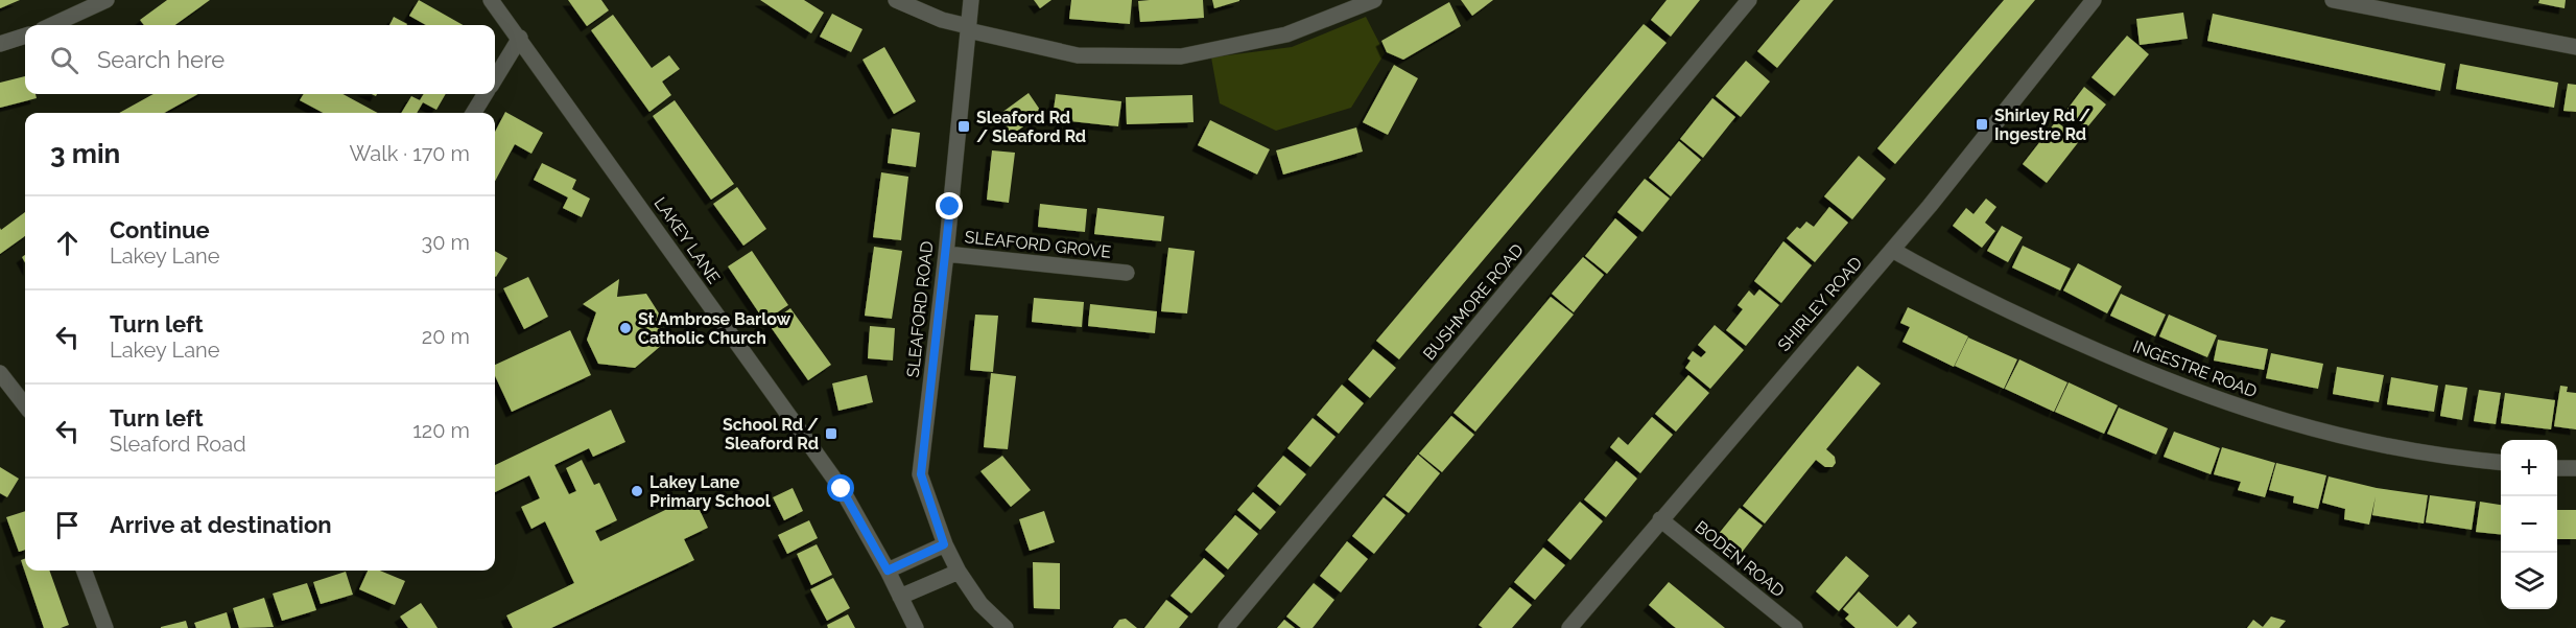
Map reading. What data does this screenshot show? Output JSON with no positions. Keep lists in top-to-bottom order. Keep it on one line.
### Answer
{"streets":{"street":["LAKEY LANE","SLEAFORD GROVE","BUSHMORE ROAD","SHIRLEY ROAD","SLEAFORD ROAD","INGESTRE ROAD","BODEN ROAD"]},"crossings":[["SLEAFORD GROVE","SLEAFORD ROAD"],["SHIRLEY ROAD","INGESTRE ROAD"],["SHIRLEY ROAD","BODEN ROAD"]],"places":{"transit":["Shirley Rd / Ingestre Rd","Sleaford Rd / Sleaford Rd","School Rd / Sleaford Rd"],"other":["St Ambrose Barlow Catholic Church","Lakey Lane Primary School"]},"page":{"search":"Search here","heading":["3 min","Walk · 170 m"],"list":[["Continue","Lakey Lane","30 m"],["Turn left","Lakey Lane","20 m"],["Turn left","Sleaford Road","120 m"],"Arrive at destination"],"map_buttons":["+","−"]}}
